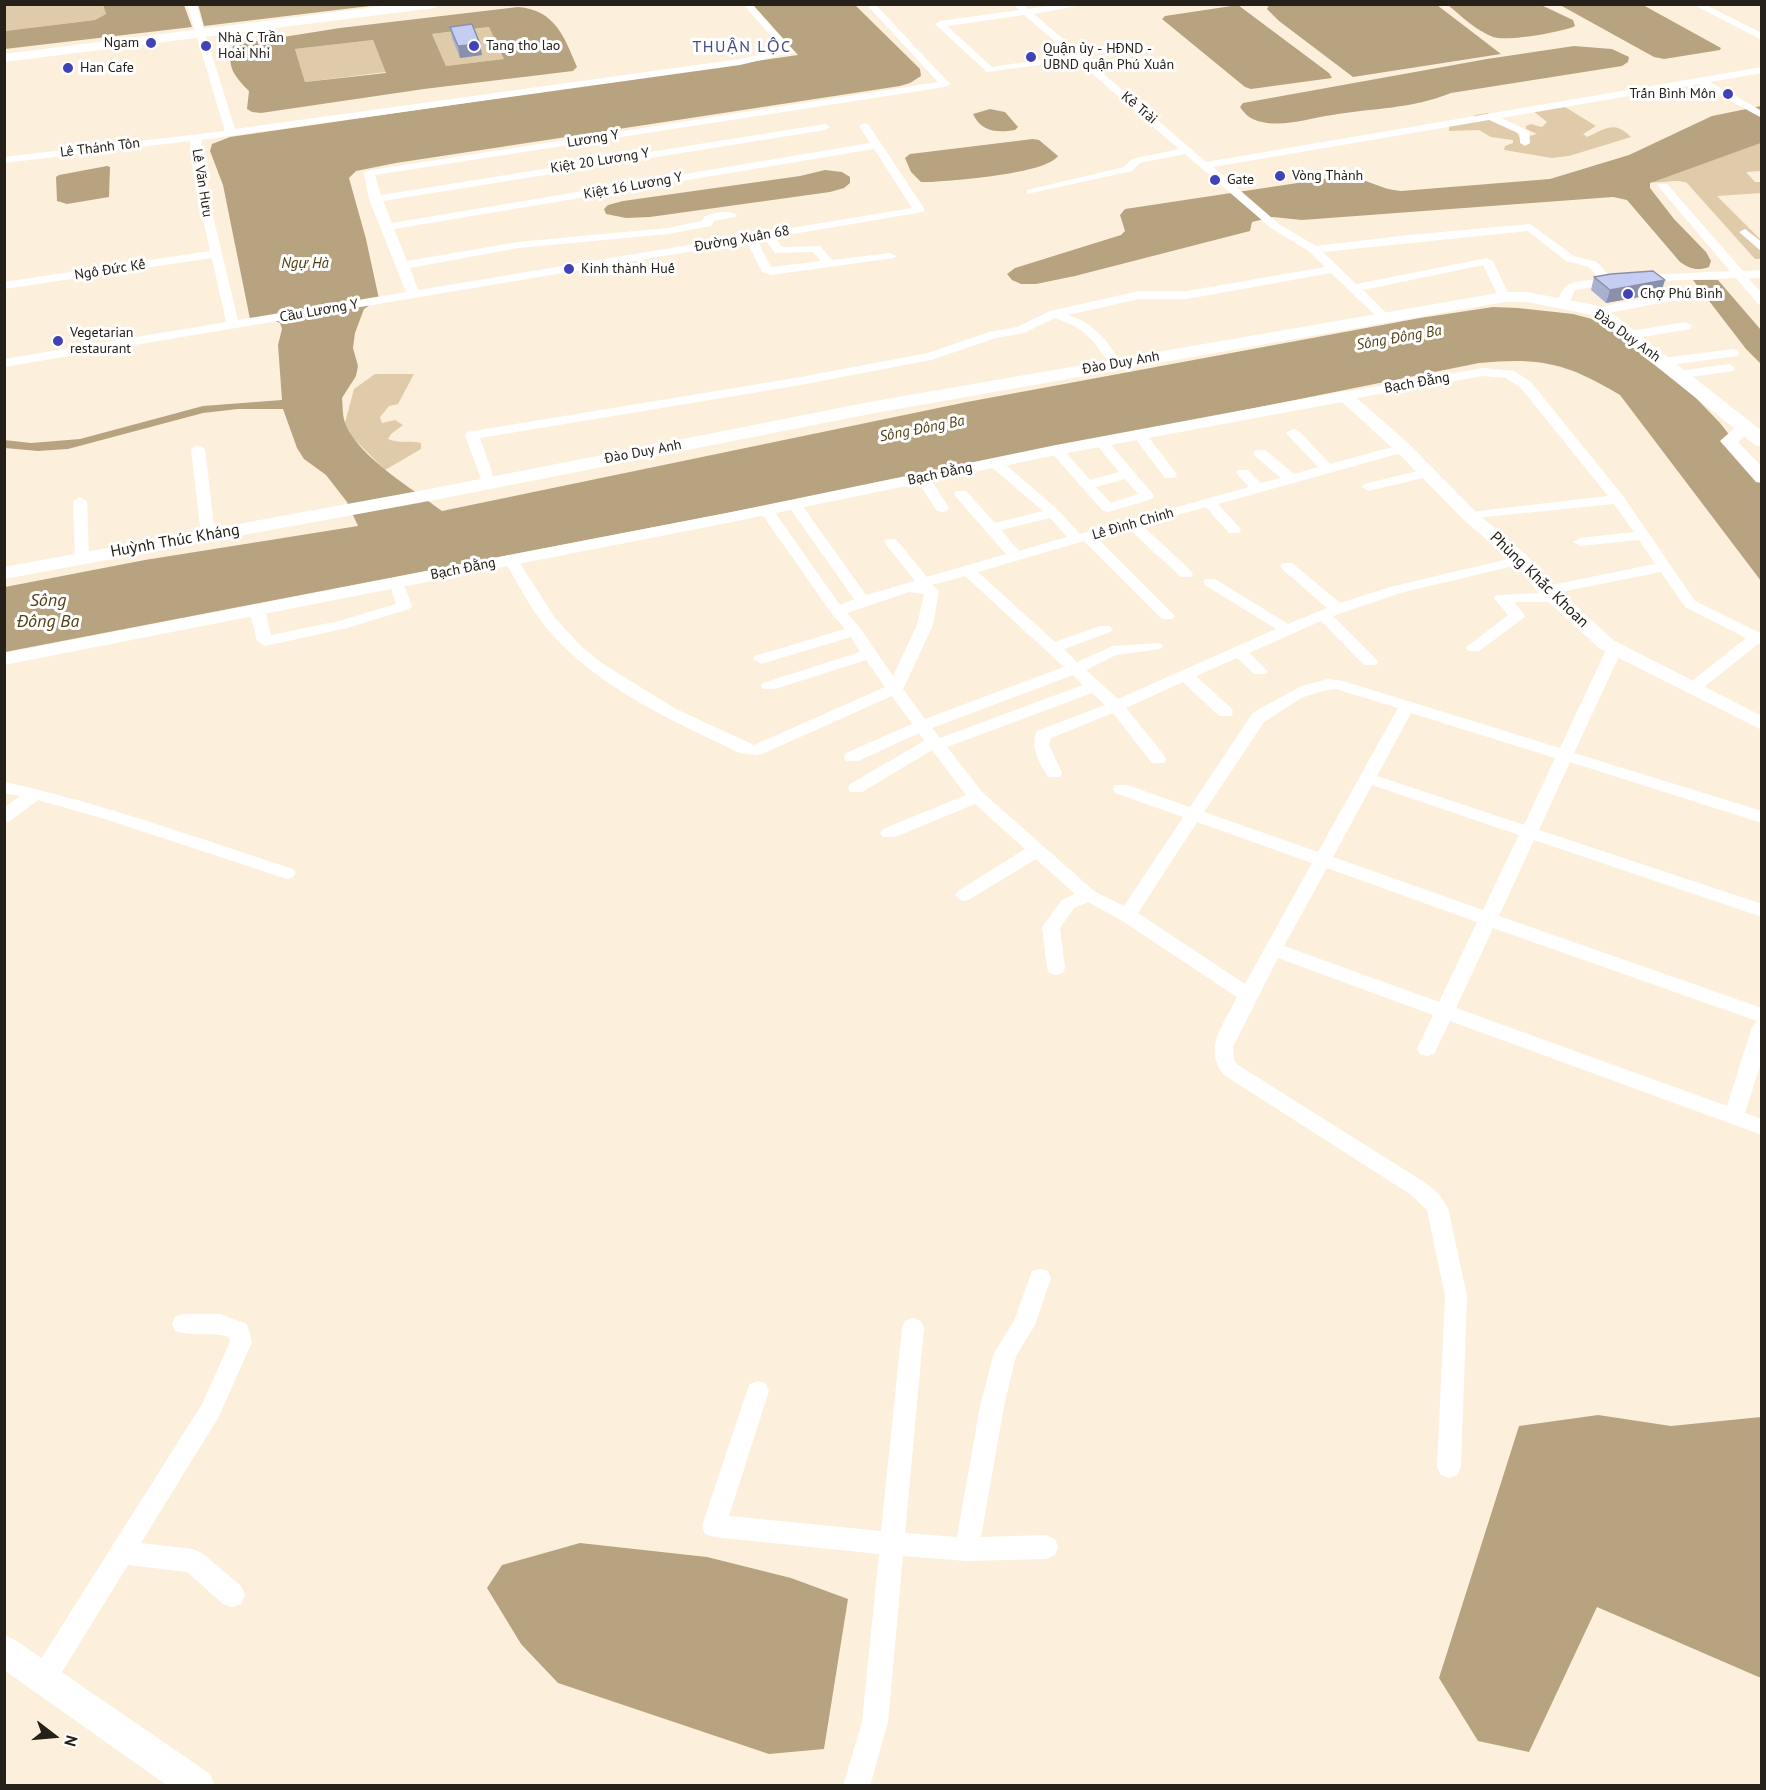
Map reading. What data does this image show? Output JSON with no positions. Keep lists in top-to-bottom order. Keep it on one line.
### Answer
{"streets":{"main road":["Đào Duy Anh","Huỳnh Thúc Kháng"],"street":["Kẻ Trài","Lương Y","Lê Thánh Tôn","Kiệt 20 Lương Y","Lê Văn Hưu","Kiệt 16 Lương Y","Đường Xuân 68","Ngô Đức Kế","Cầu Lương Y","Bạch Đằng","Lê Đình Chinh","Phùng Khắc Khoan"]},"crossings":[["Lương Y","Kiệt 20 Lương Y"],["Lương Y","Kiệt 16 Lương Y"],["Lương Y","Đường Xuân 68"],["Lê Thánh Tôn","Lê Văn Hưu"],["Kiệt 20 Lương Y","Kiệt 16 Lương Y"],["Lê Văn Hưu","Ngô Đức Kế"],["Lê Văn Hưu","Cầu Lương Y"],["Kiệt 16 Lương Y","Đường Xuân 68"],["Đường Xuân 68","Cầu Lương Y"],["Đào Duy Anh","Huỳnh Thúc Kháng"],["Bạch Đằng","Phùng Khắc Khoan"],["Lê Đình Chinh","Phùng Khắc Khoan"]],"districts":["THUẬN LỘC"],"water":["Ngự Hà","Sông Đông Ba"],"places":["Ngam","Nhà C Trần Hoài Nhi","Tang tho lao","Quận ủy - HĐND - UBND quận Phú Xuân","Han Cafe","Trấn Bình Môn","Vòng Thành","Gate","Kinh thành Huế","Chợ Phú Bình","Vegetarian restaurant"],"north":"right"}
